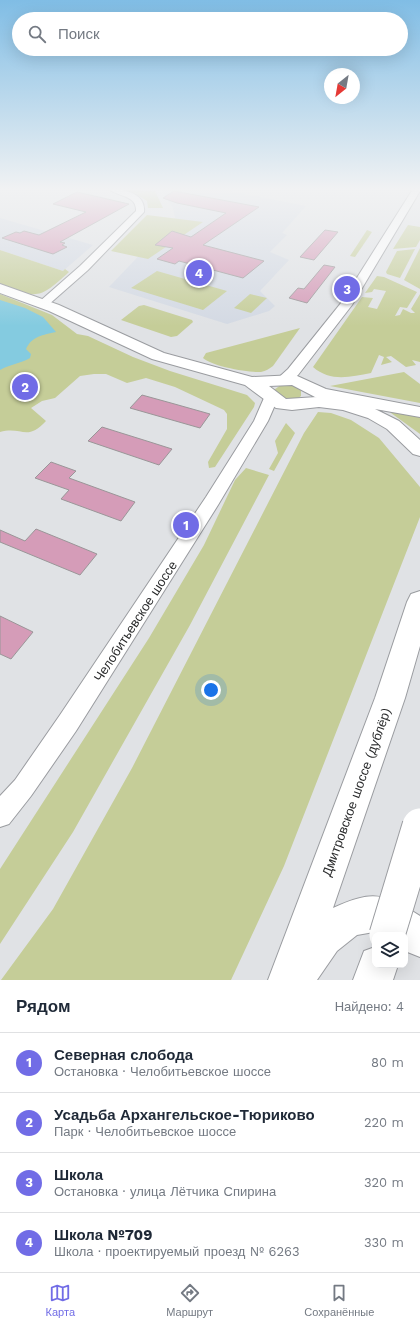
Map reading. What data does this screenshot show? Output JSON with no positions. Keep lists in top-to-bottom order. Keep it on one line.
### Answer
{"streets":{"main road":["Дмитровское шоссе (дублёр)"],"street":["Челобитьевское шоссе"]},"north":"bottom left","page":{"search":"Поиск","pins":["4","3","2","1"],"heading":["Рядом","Найдено: 4"],"list":[{"mark":"1","name":"Северная слобода","note":"Остановка · Челобитьевское шоссе","value":"80 m"},{"mark":"2","name":"Усадьба Архангельское-Тюриково","note":"Парк · Челобитьевское шоссе","value":"220 m"},{"mark":"3","name":"Школа","note":"Остановка · улица Лётчика Спирина","value":"320 m"},{"mark":"4","name":"Школа №709","note":"Школа · проектируемый проезд № 6263","value":"330 m"}],"nav":["Карта","Маршрут","Сохранённые"]}}
